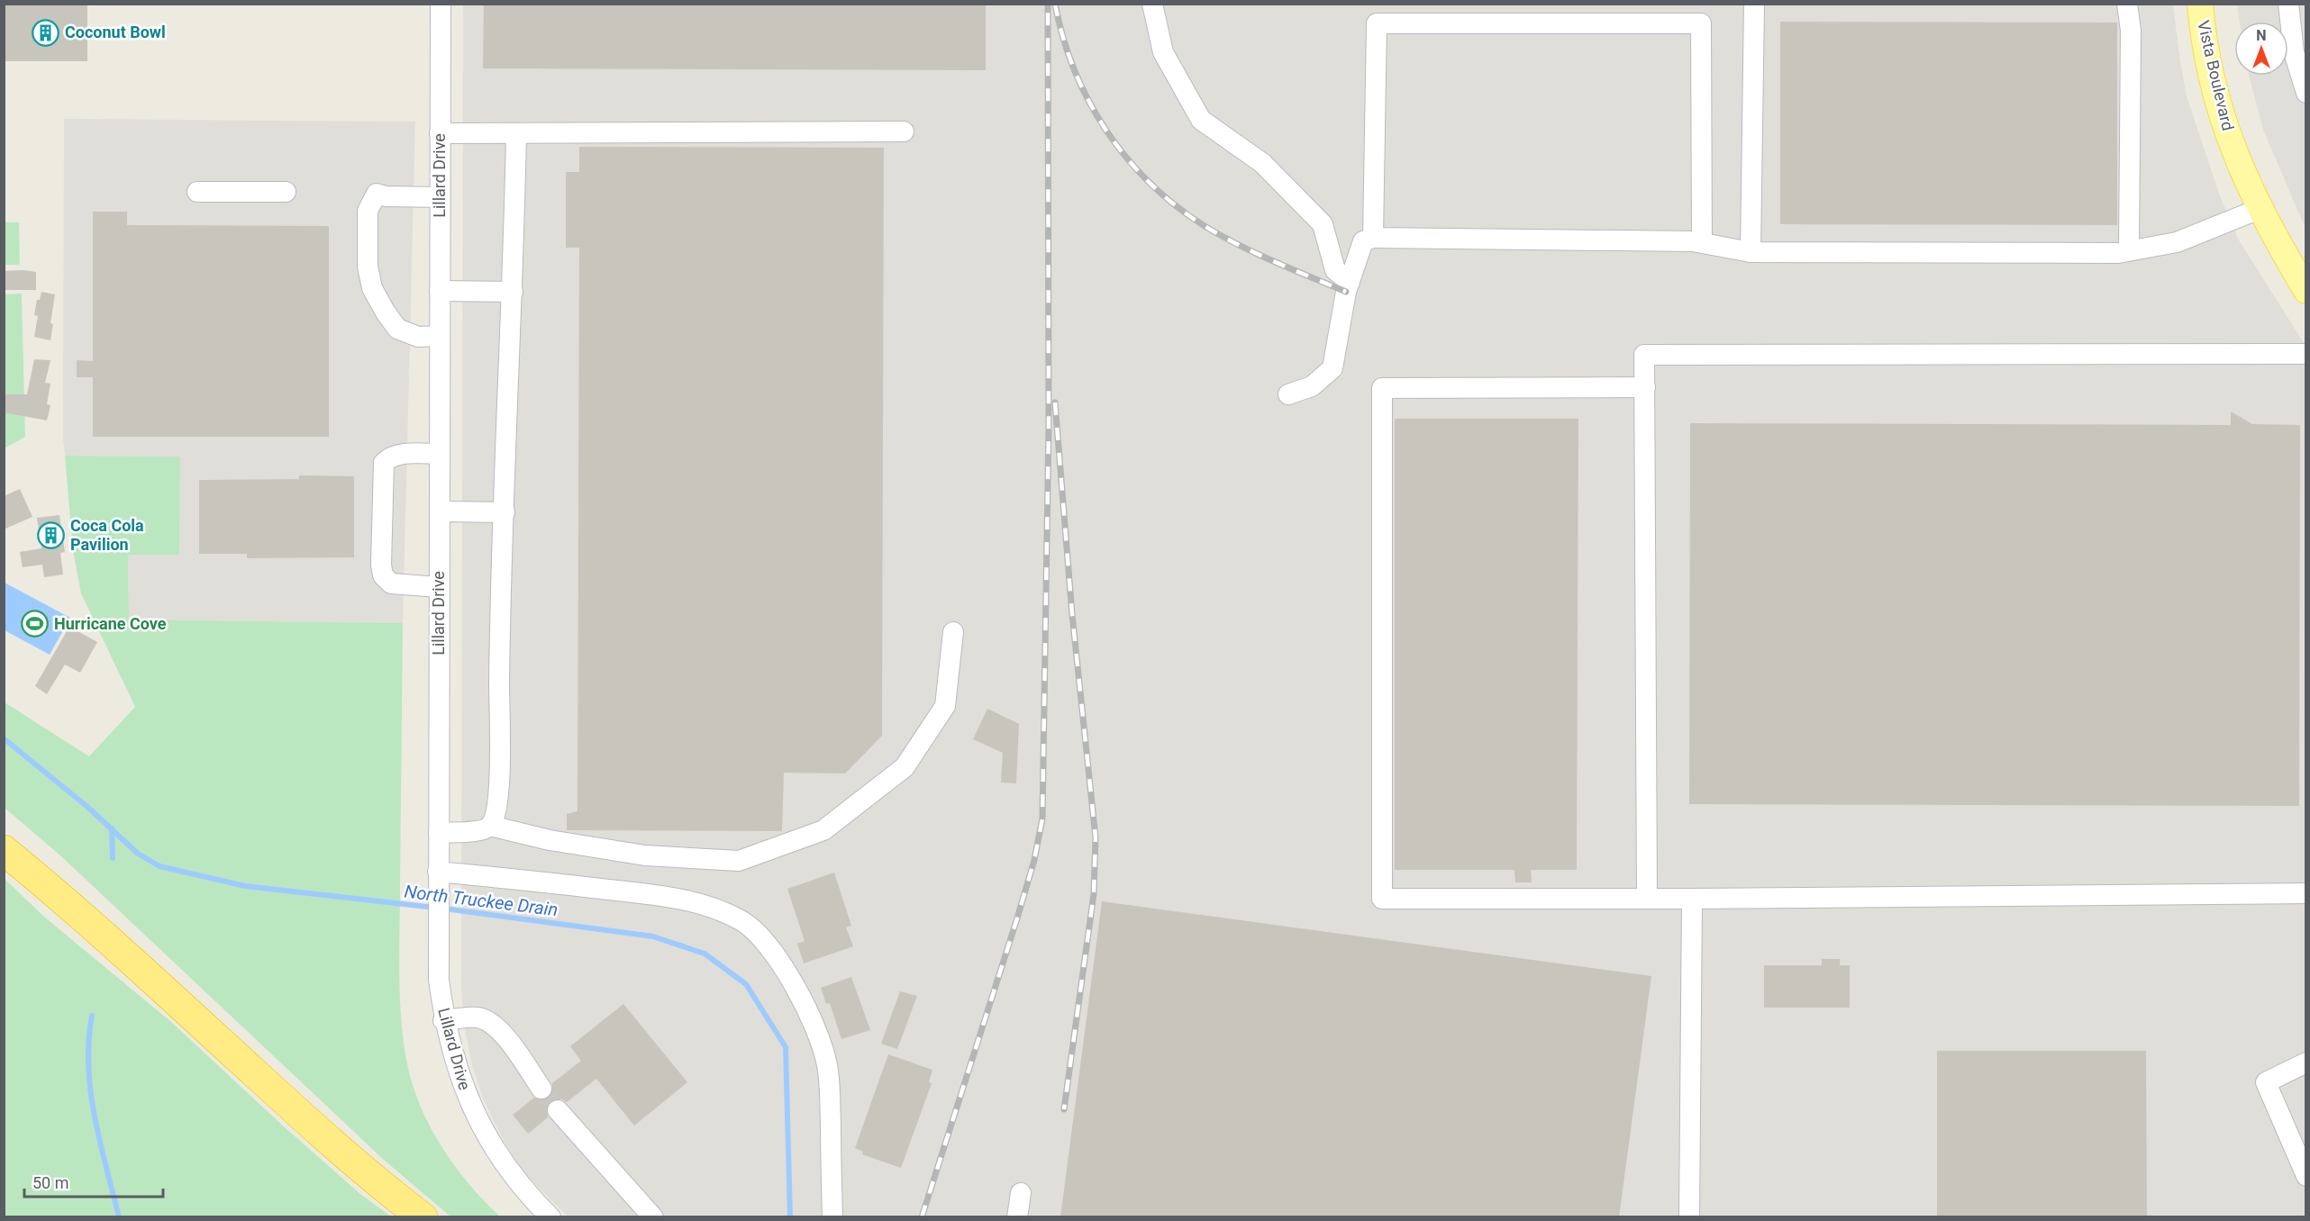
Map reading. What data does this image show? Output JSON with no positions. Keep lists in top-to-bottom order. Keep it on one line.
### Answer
{"streets":{"main road":["Vista Boulevard"],"street":["Lillard Drive"]},"water":["North Truckee Drain"],"places":{"building":["Coconut Bowl","Coca Cola Pavilion"],"sports":["Hurricane Cove"]},"scale_bar":"50 m","north":"top"}
